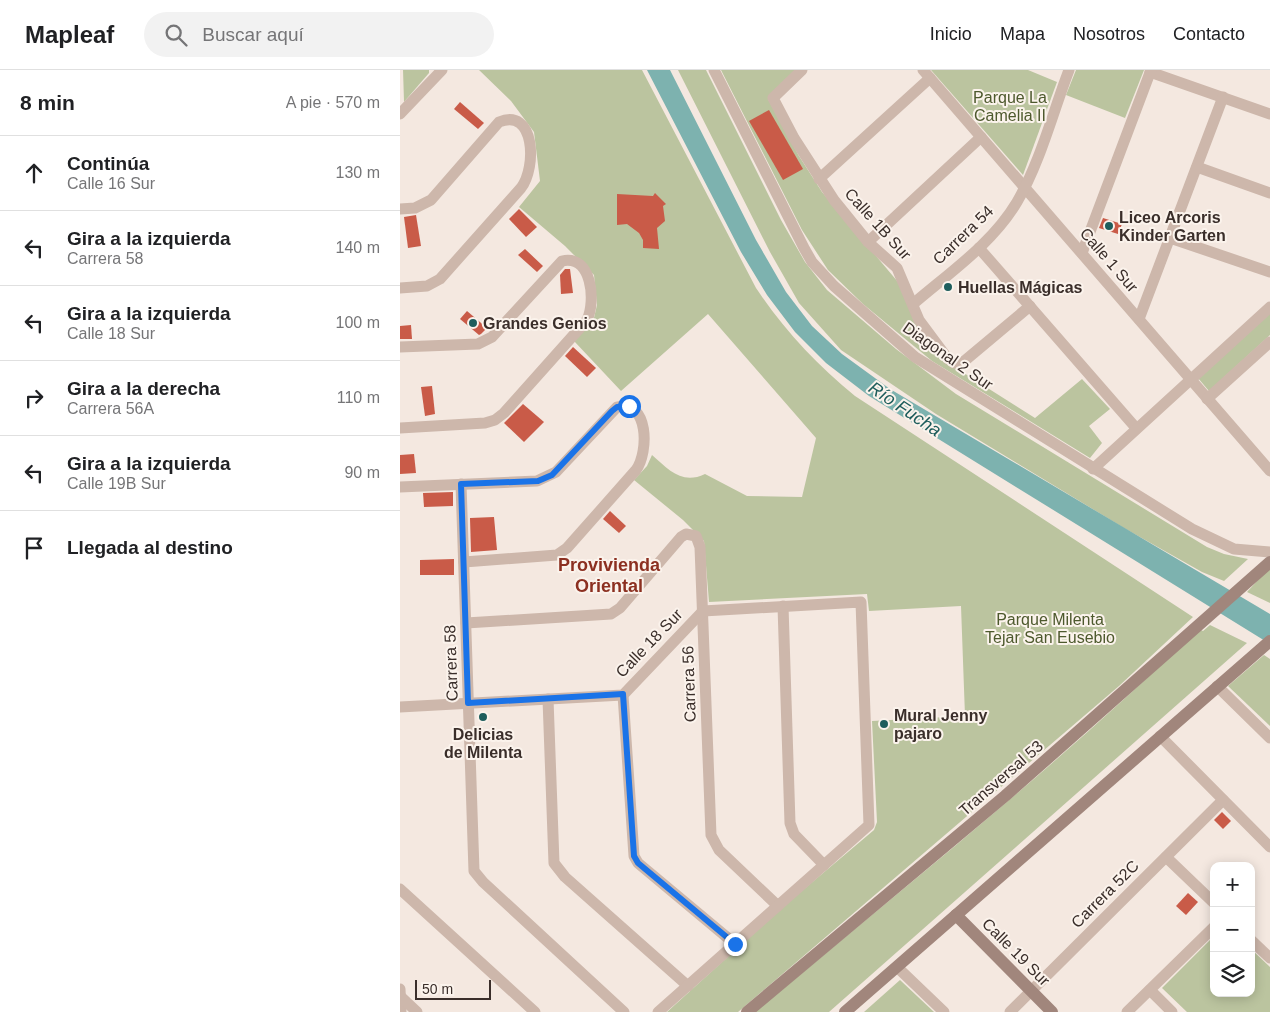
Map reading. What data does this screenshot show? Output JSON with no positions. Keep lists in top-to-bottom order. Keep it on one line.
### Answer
{"streets":{"street":["Calle 1B Sur","Carrera 54","Calle 1 Sur","Diagonal 2 Sur","Calle 18 Sur","Carrera 58","Carrera 56","Transversal 53","Carrera 52C","Calle 19 Sur"]},"crossings":[["Calle 1B Sur","Carrera 54"],["Carrera 54","Calle 1 Sur"],["Calle 18 Sur","Carrera 58"],["Calle 18 Sur","Carrera 56"],["Carrera 58","Carrera 56"],["Carrera 52C","Calle 19 Sur"]],"districts":["Provivienda Oriental"],"water":["Río Fucha"],"parks":["Parque La Camelia II","Parque Milenta Tejar San Eusebio"],"places":["Liceo Arcoris Kinder Garten","Huellas Mágicas","Grandes Genios","Delicias de Milenta","Mural Jenny pajaro"],"scale_bar":"50 m","page":{"header":"Mapleaf","search":"Buscar aquí","nav":["Inicio","Mapa","Nosotros","Contacto"],"heading":["8 min","A pie · 570 m"],"list":[["Continúa","Calle 16 Sur","130 m"],["Gira a la izquierda","Carrera 58","140 m"],["Gira a la izquierda","Calle 18 Sur","100 m"],["Gira a la derecha","Carrera 56A","110 m"],["Gira a la izquierda","Calle 19B Sur","90 m"],"Llegada al destino"],"map_buttons":["+","−"],"scale":"50 m"}}
